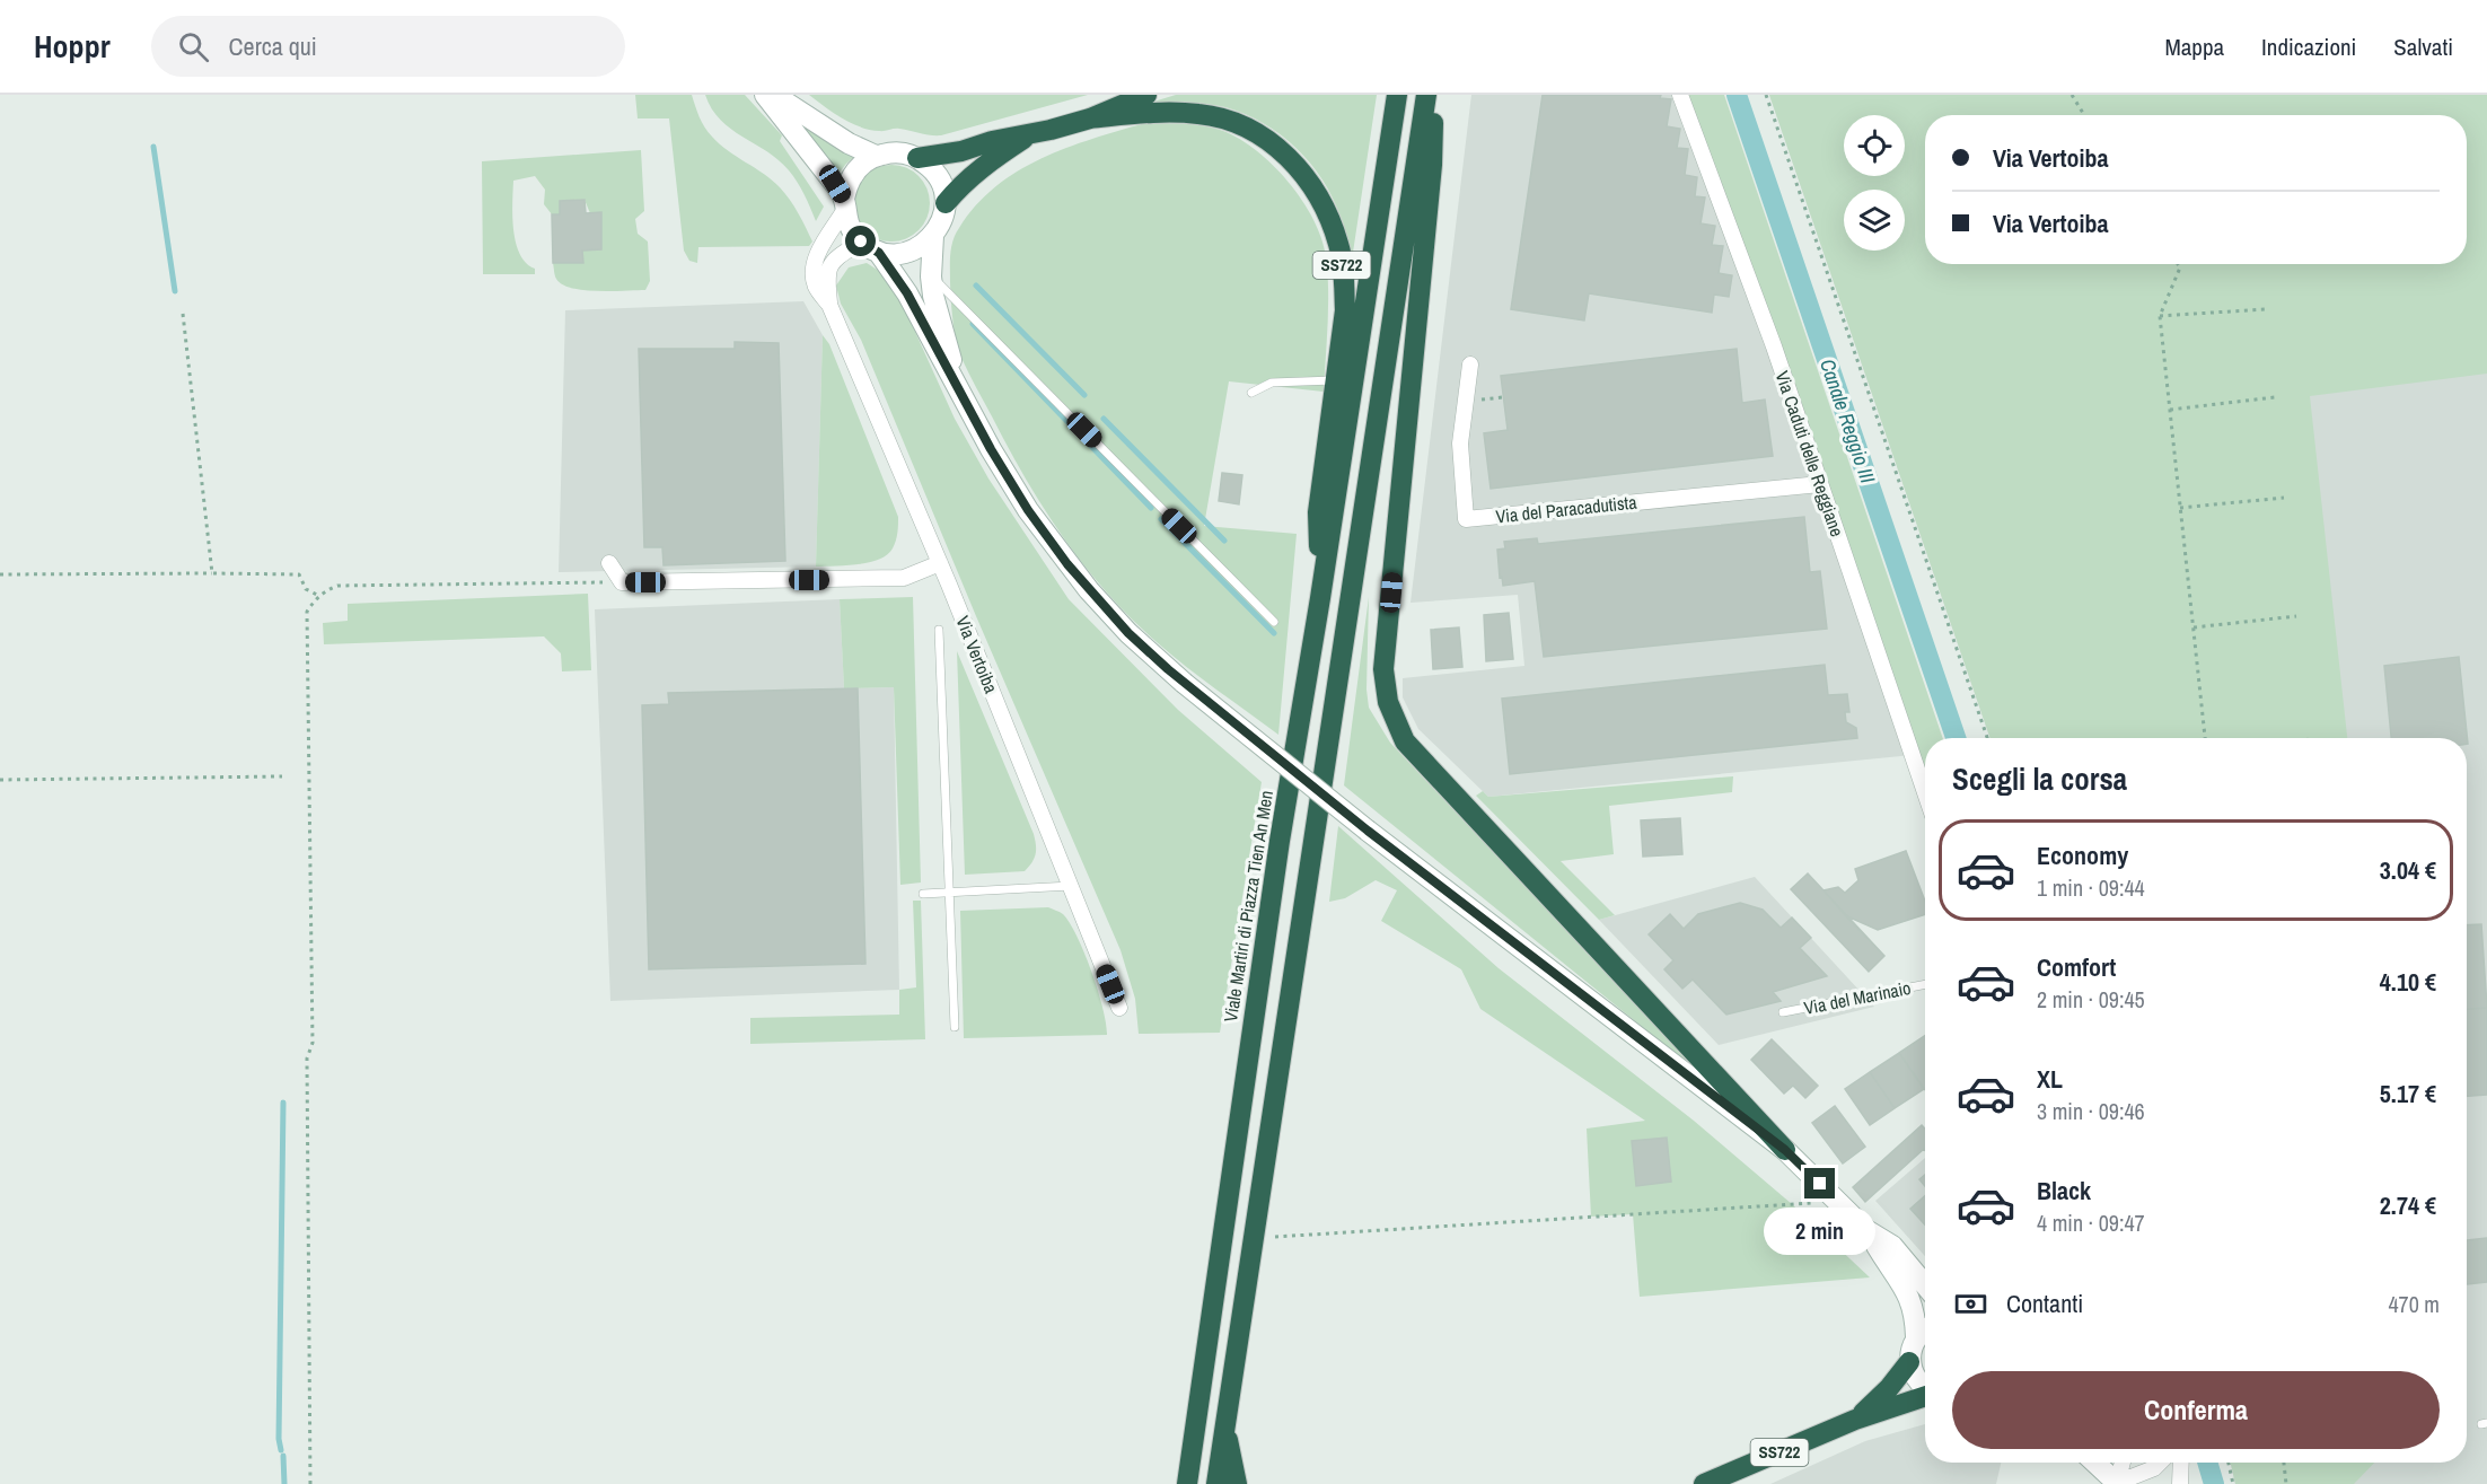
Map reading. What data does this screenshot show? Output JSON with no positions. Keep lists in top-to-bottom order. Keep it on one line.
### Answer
{"streets":{"highway":["SS722","Viale Martiri di Piazza Tien An Men"],"main road":["Via Vertoiba"],"street":["Via Caduti delle Reggiane","Via del Paracadutista"],"lane":["Via del Marinaio"]},"crossings":[["SS722","Via Vertoiba"],["SS722","Viale Martiri di Piazza Tien An Men"],["Via Caduti delle Reggiane","Via del Paracadutista"]],"water":["Canale Reggio III"],"page":{"header":"Hoppr","search":"Cerca qui","nav":["Mappa","Indicazioni","Salvati"],"banner":["Via Vertoiba","Via Vertoiba"],"heading":"Scegli la corsa","list":[{"name":"Economy","note":"1 min · 09:44","value":"3.04 €"},{"name":"Comfort","note":"2 min · 09:45","value":"4.10 €"},{"name":"XL","note":"3 min · 09:46","value":"5.17 €"},{"name":"Black","note":"4 min · 09:47","value":"2.74 €"}],"bubble":"2 min","pay":["Contanti","470 m"],"buttons":"Conferma"}}
